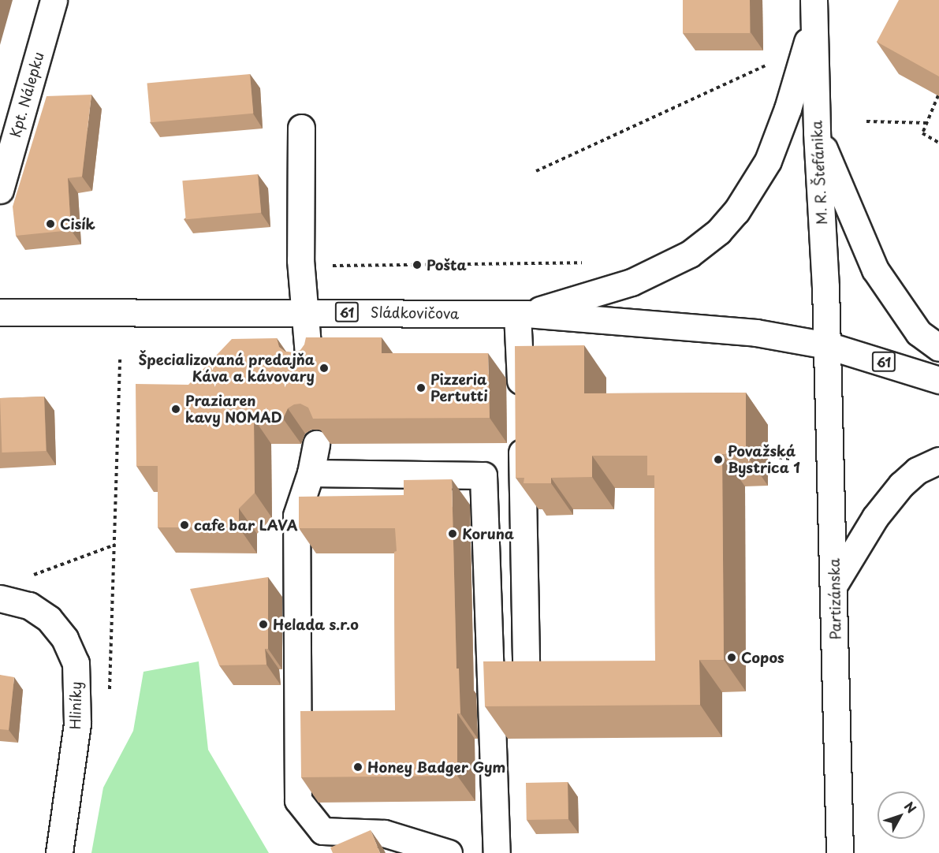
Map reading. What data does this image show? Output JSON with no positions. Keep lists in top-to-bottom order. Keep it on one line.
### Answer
{"streets":{"main road":["Kpt. Nálepku","M. R. Štefánika","61","Sládkovičova","Partizánska","Hliníky"]},"crossings":[["M. R. Štefánika","61"],["M. R. Štefánika","Sládkovičova"],["M. R. Štefánika","Partizánska"],["61","Sládkovičova"],["61","Partizánska"],["Sládkovičova","Partizánska"]],"places":["Cisík","Pošta","Špecializovaná predajňa Káva a kávovary","Pizzeria Pertutti","Praziaren kavy NOMAD","Považská Bystrica 1","cafe bar LAVA","Koruna","Helada s.r.o","Copos","Honey Badger Gym"],"north":"top right"}
